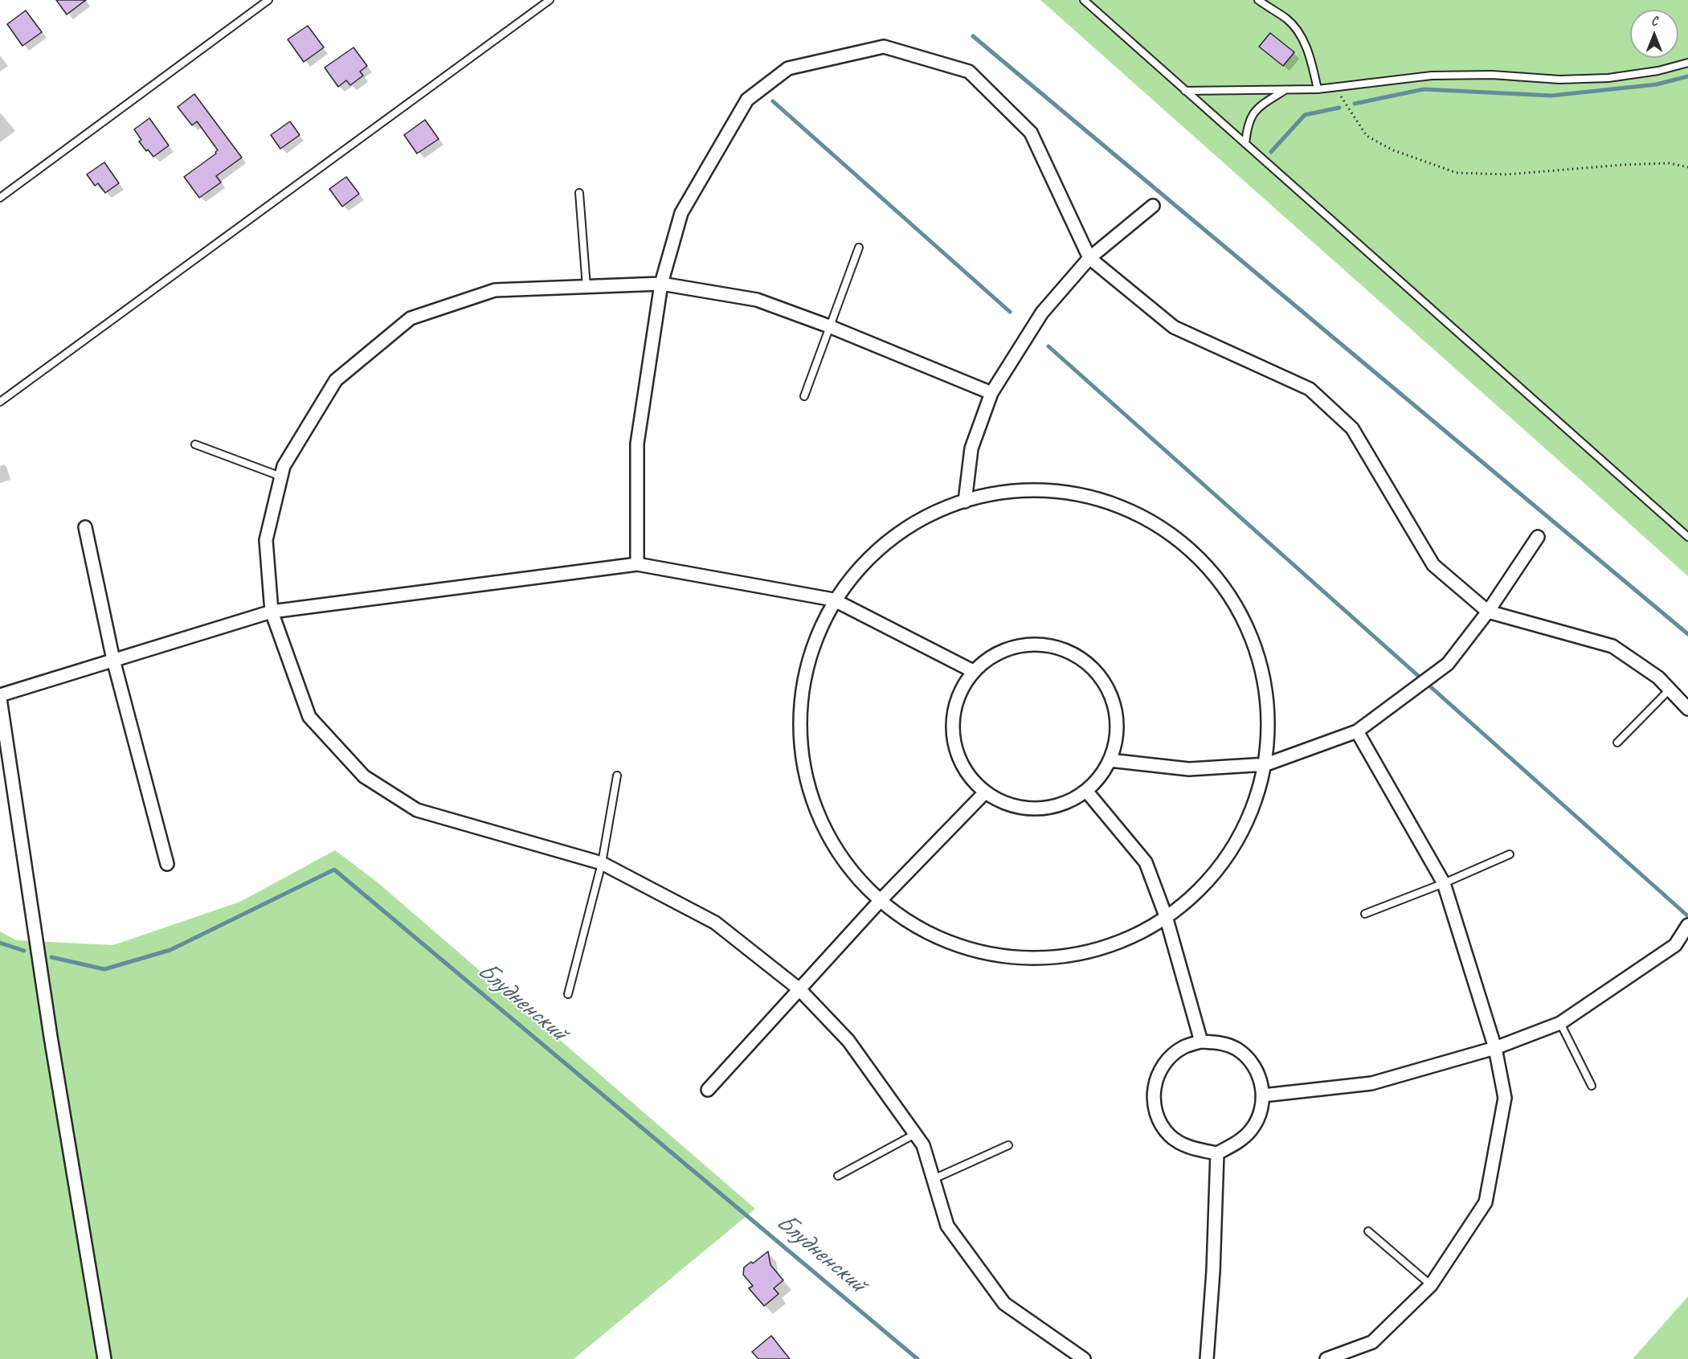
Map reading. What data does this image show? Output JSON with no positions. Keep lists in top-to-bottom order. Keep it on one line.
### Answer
{"water":["Блудненский"],"north":"top"}
